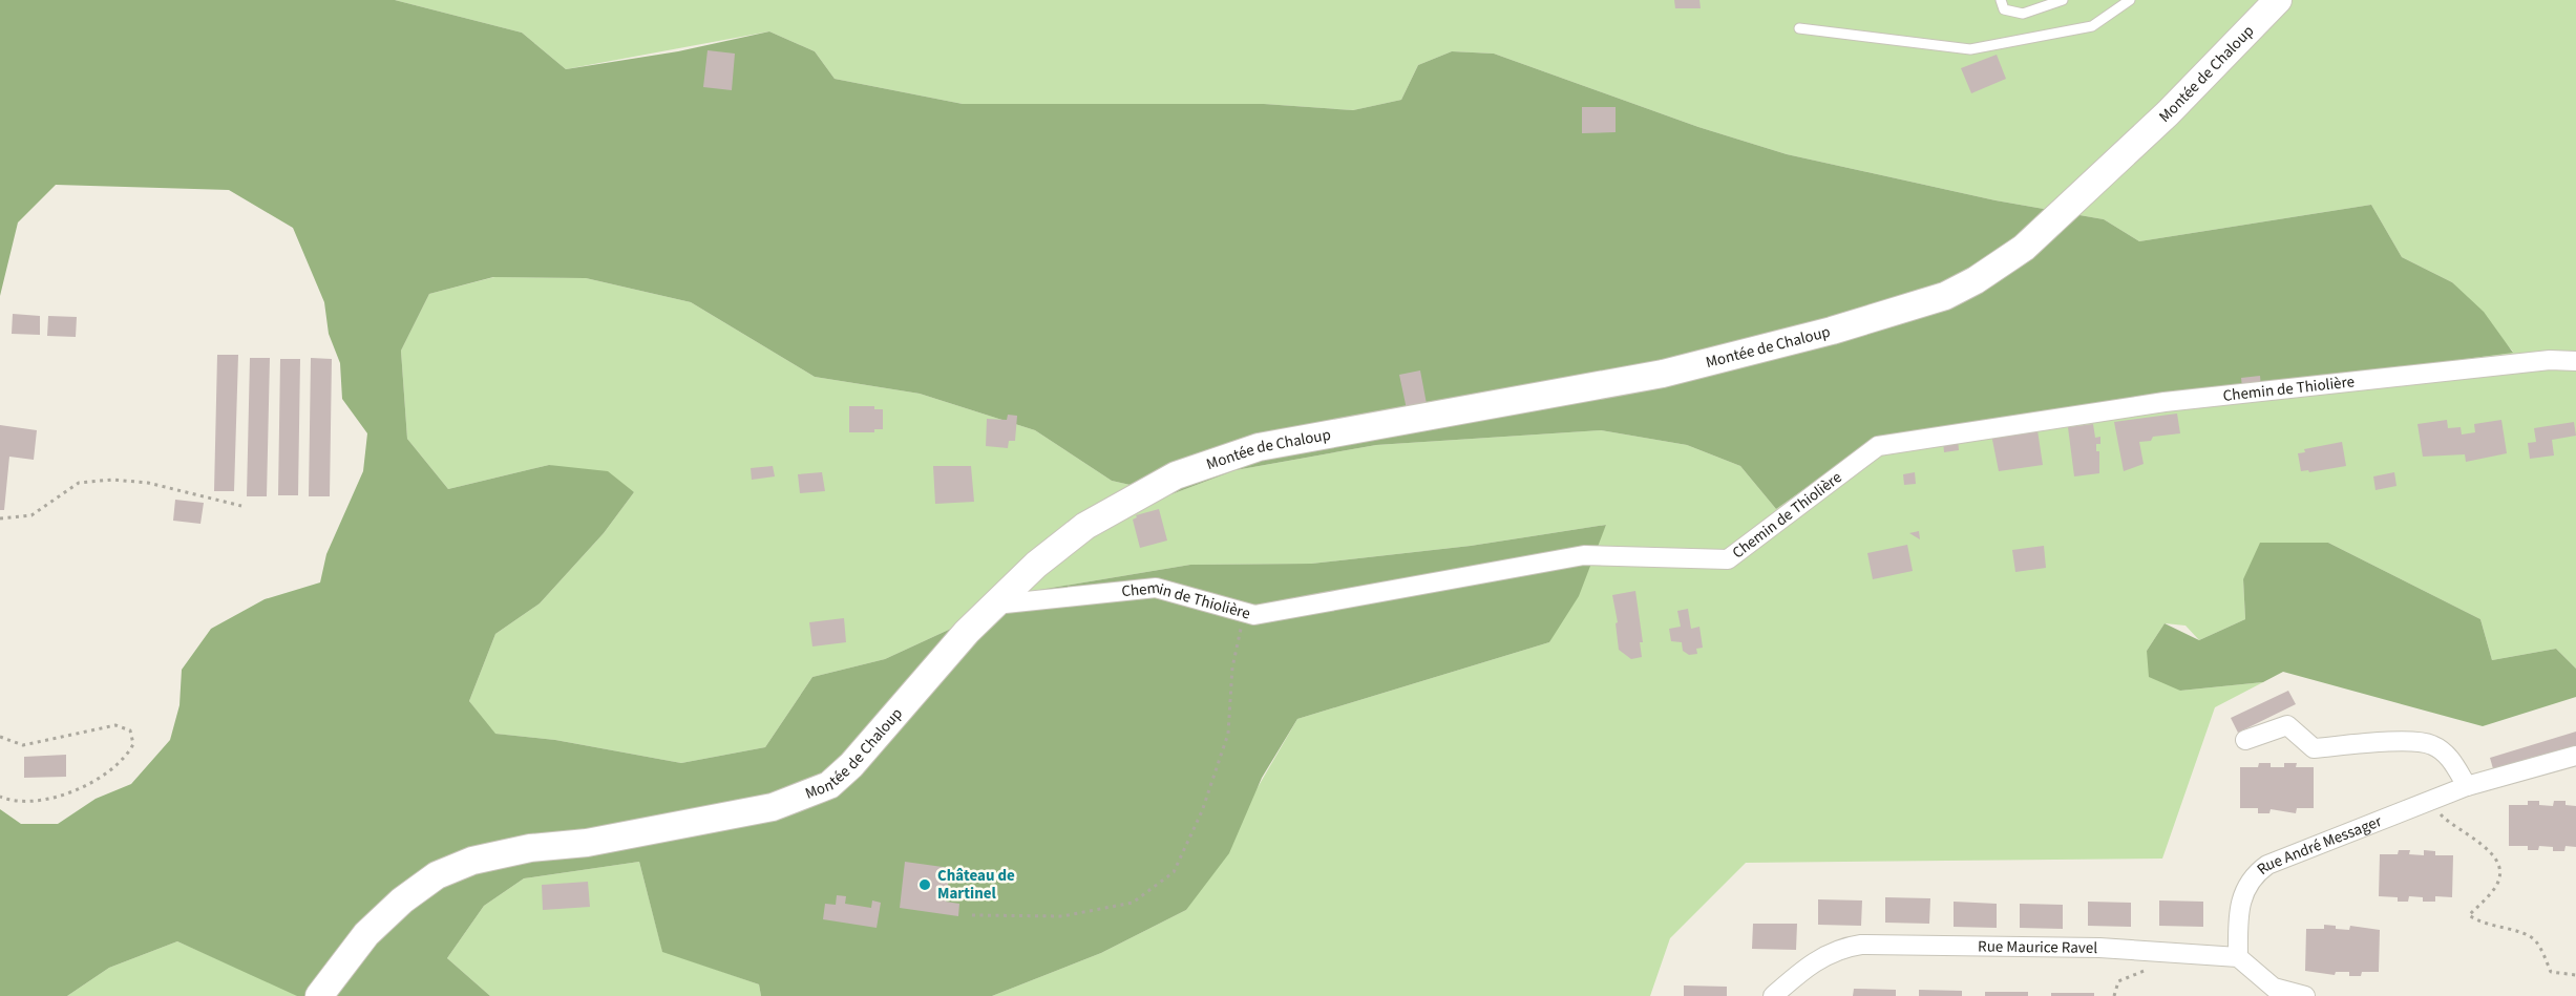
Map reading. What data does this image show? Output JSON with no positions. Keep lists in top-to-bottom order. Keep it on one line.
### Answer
{"streets":{"main road":["Montée de Chaloup"],"street":["Chemin de Thiolière","Rue André Messager","Rue Maurice Ravel"]},"crossings":[["Montée de Chaloup","Chemin de Thiolière"],["Rue André Messager","Rue Maurice Ravel"]],"places":["Château de Martinel"]}
